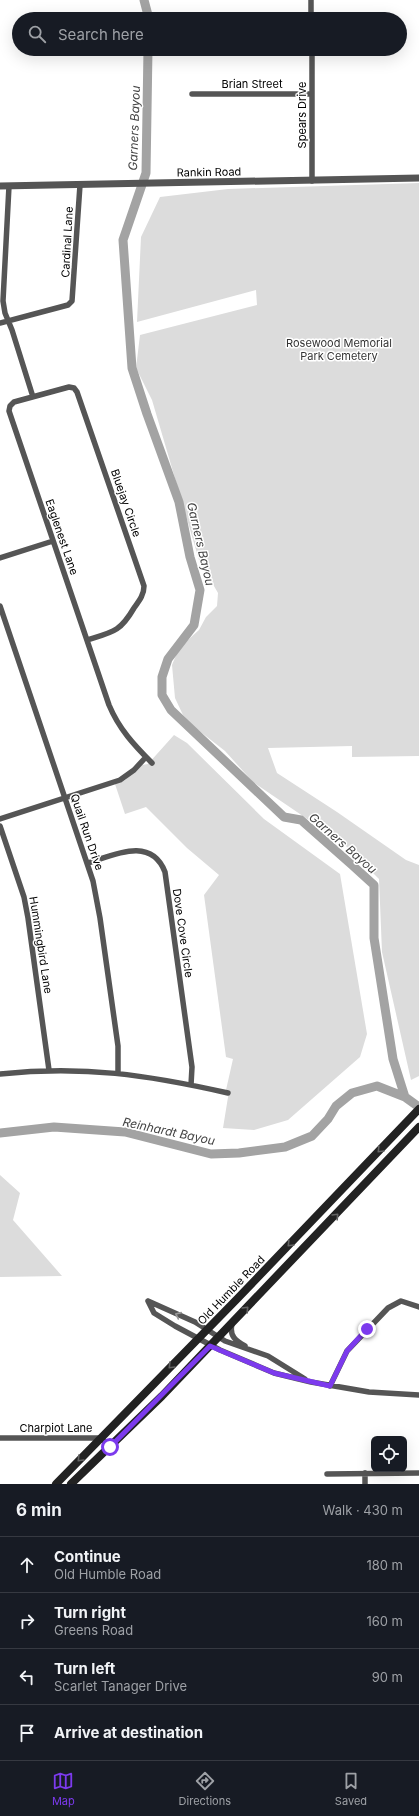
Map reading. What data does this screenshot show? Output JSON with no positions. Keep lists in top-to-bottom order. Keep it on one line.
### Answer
{"streets":{"main road":["Old Humble Road"],"street":["Brian Street","Spears Drive","Rankin Road","Cardinal Lane","Bluejay Circle","Eaglenest Lane","Quail Run Drive","Dove Cove Circle","Hummingbird Lane","Charpiot Lane"]},"crossings":[["Brian Street","Spears Drive"],["Spears Drive","Rankin Road"],["Rankin Road","Cardinal Lane"],["Bluejay Circle","Eaglenest Lane"],["Quail Run Drive","Dove Cove Circle"],["Old Humble Road","Charpiot Lane"]],"water":["Garners Bayou","Reinhardt Bayou"],"parks":["Rosewood Memorial Park Cemetery"],"page":{"search":"Search here","heading":["6 min","Walk · 430 m"],"list":[["Continue","Old Humble Road","180 m"],["Turn right","Greens Road","160 m"],["Turn left","Scarlet Tanager Drive","90 m"],"Arrive at destination"],"nav":["Map","Directions","Saved"]}}
